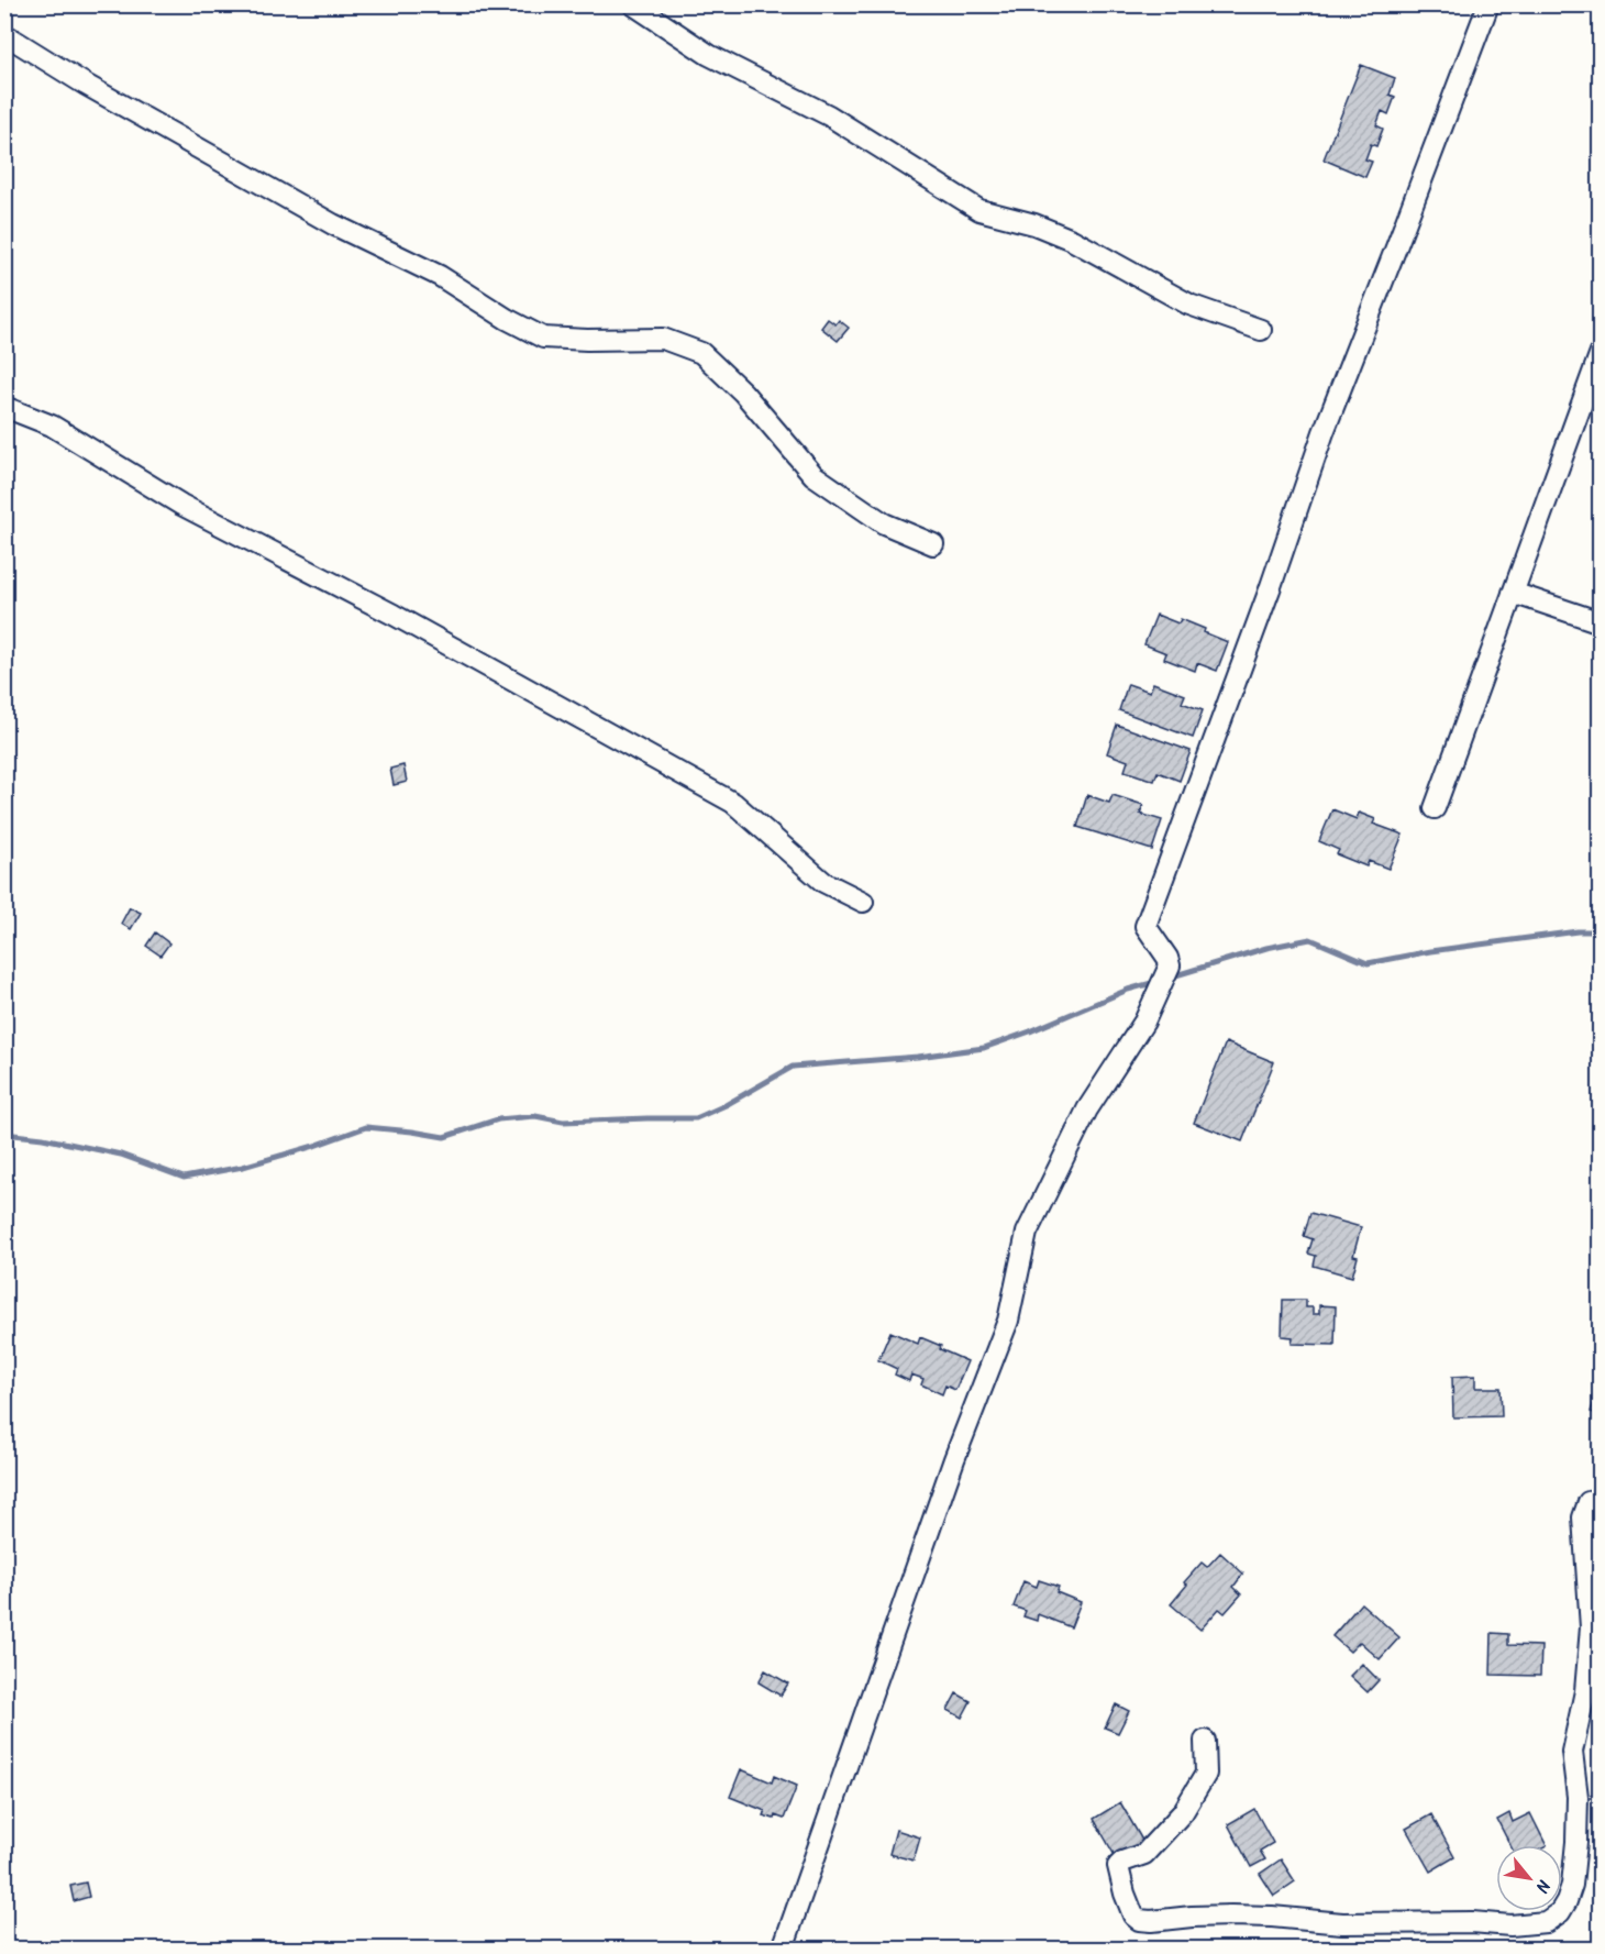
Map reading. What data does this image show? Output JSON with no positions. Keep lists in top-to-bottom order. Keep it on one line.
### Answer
{"north":"bottom right"}
